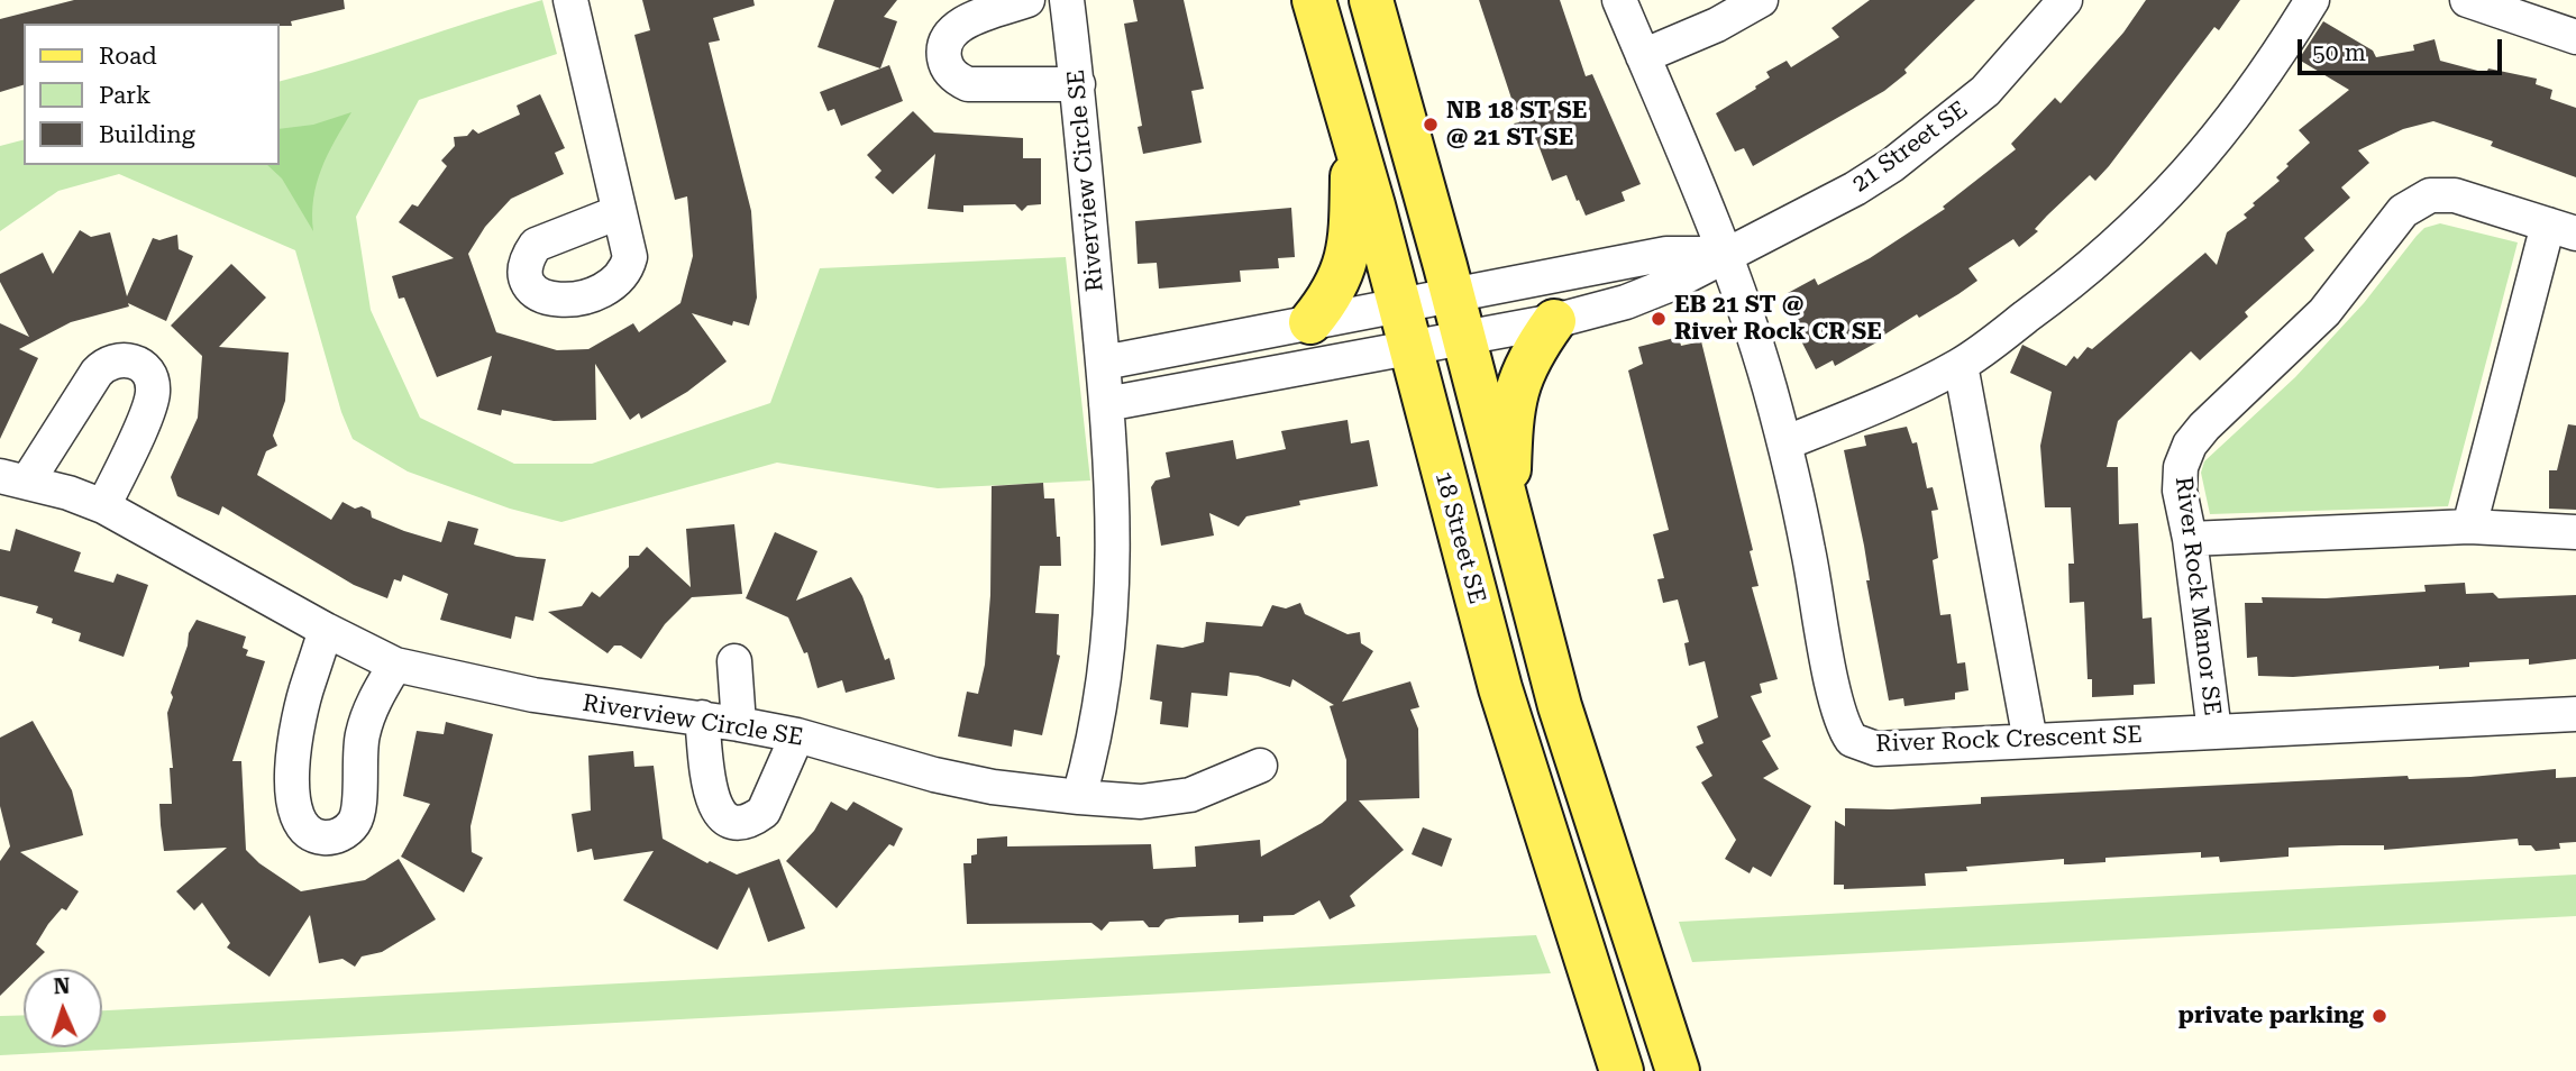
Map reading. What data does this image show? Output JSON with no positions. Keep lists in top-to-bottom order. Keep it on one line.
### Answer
{"streets":{"main road":["18 Street SE"],"street":["21 Street SE","Riverview Circle SE","River Rock Manor SE","River Rock Crescent SE"]},"crossings":[["21 Street SE","18 Street SE"],["21 Street SE","River Rock Crescent SE"],["River Rock Manor SE","River Rock Crescent SE"]],"places":["NB 18 ST SE @ 21 ST SE","EB 21 ST @ River Rock CR SE","private parking"],"legend":["Road","Park","Building"],"scale_bar":"50 m","north":"top"}
